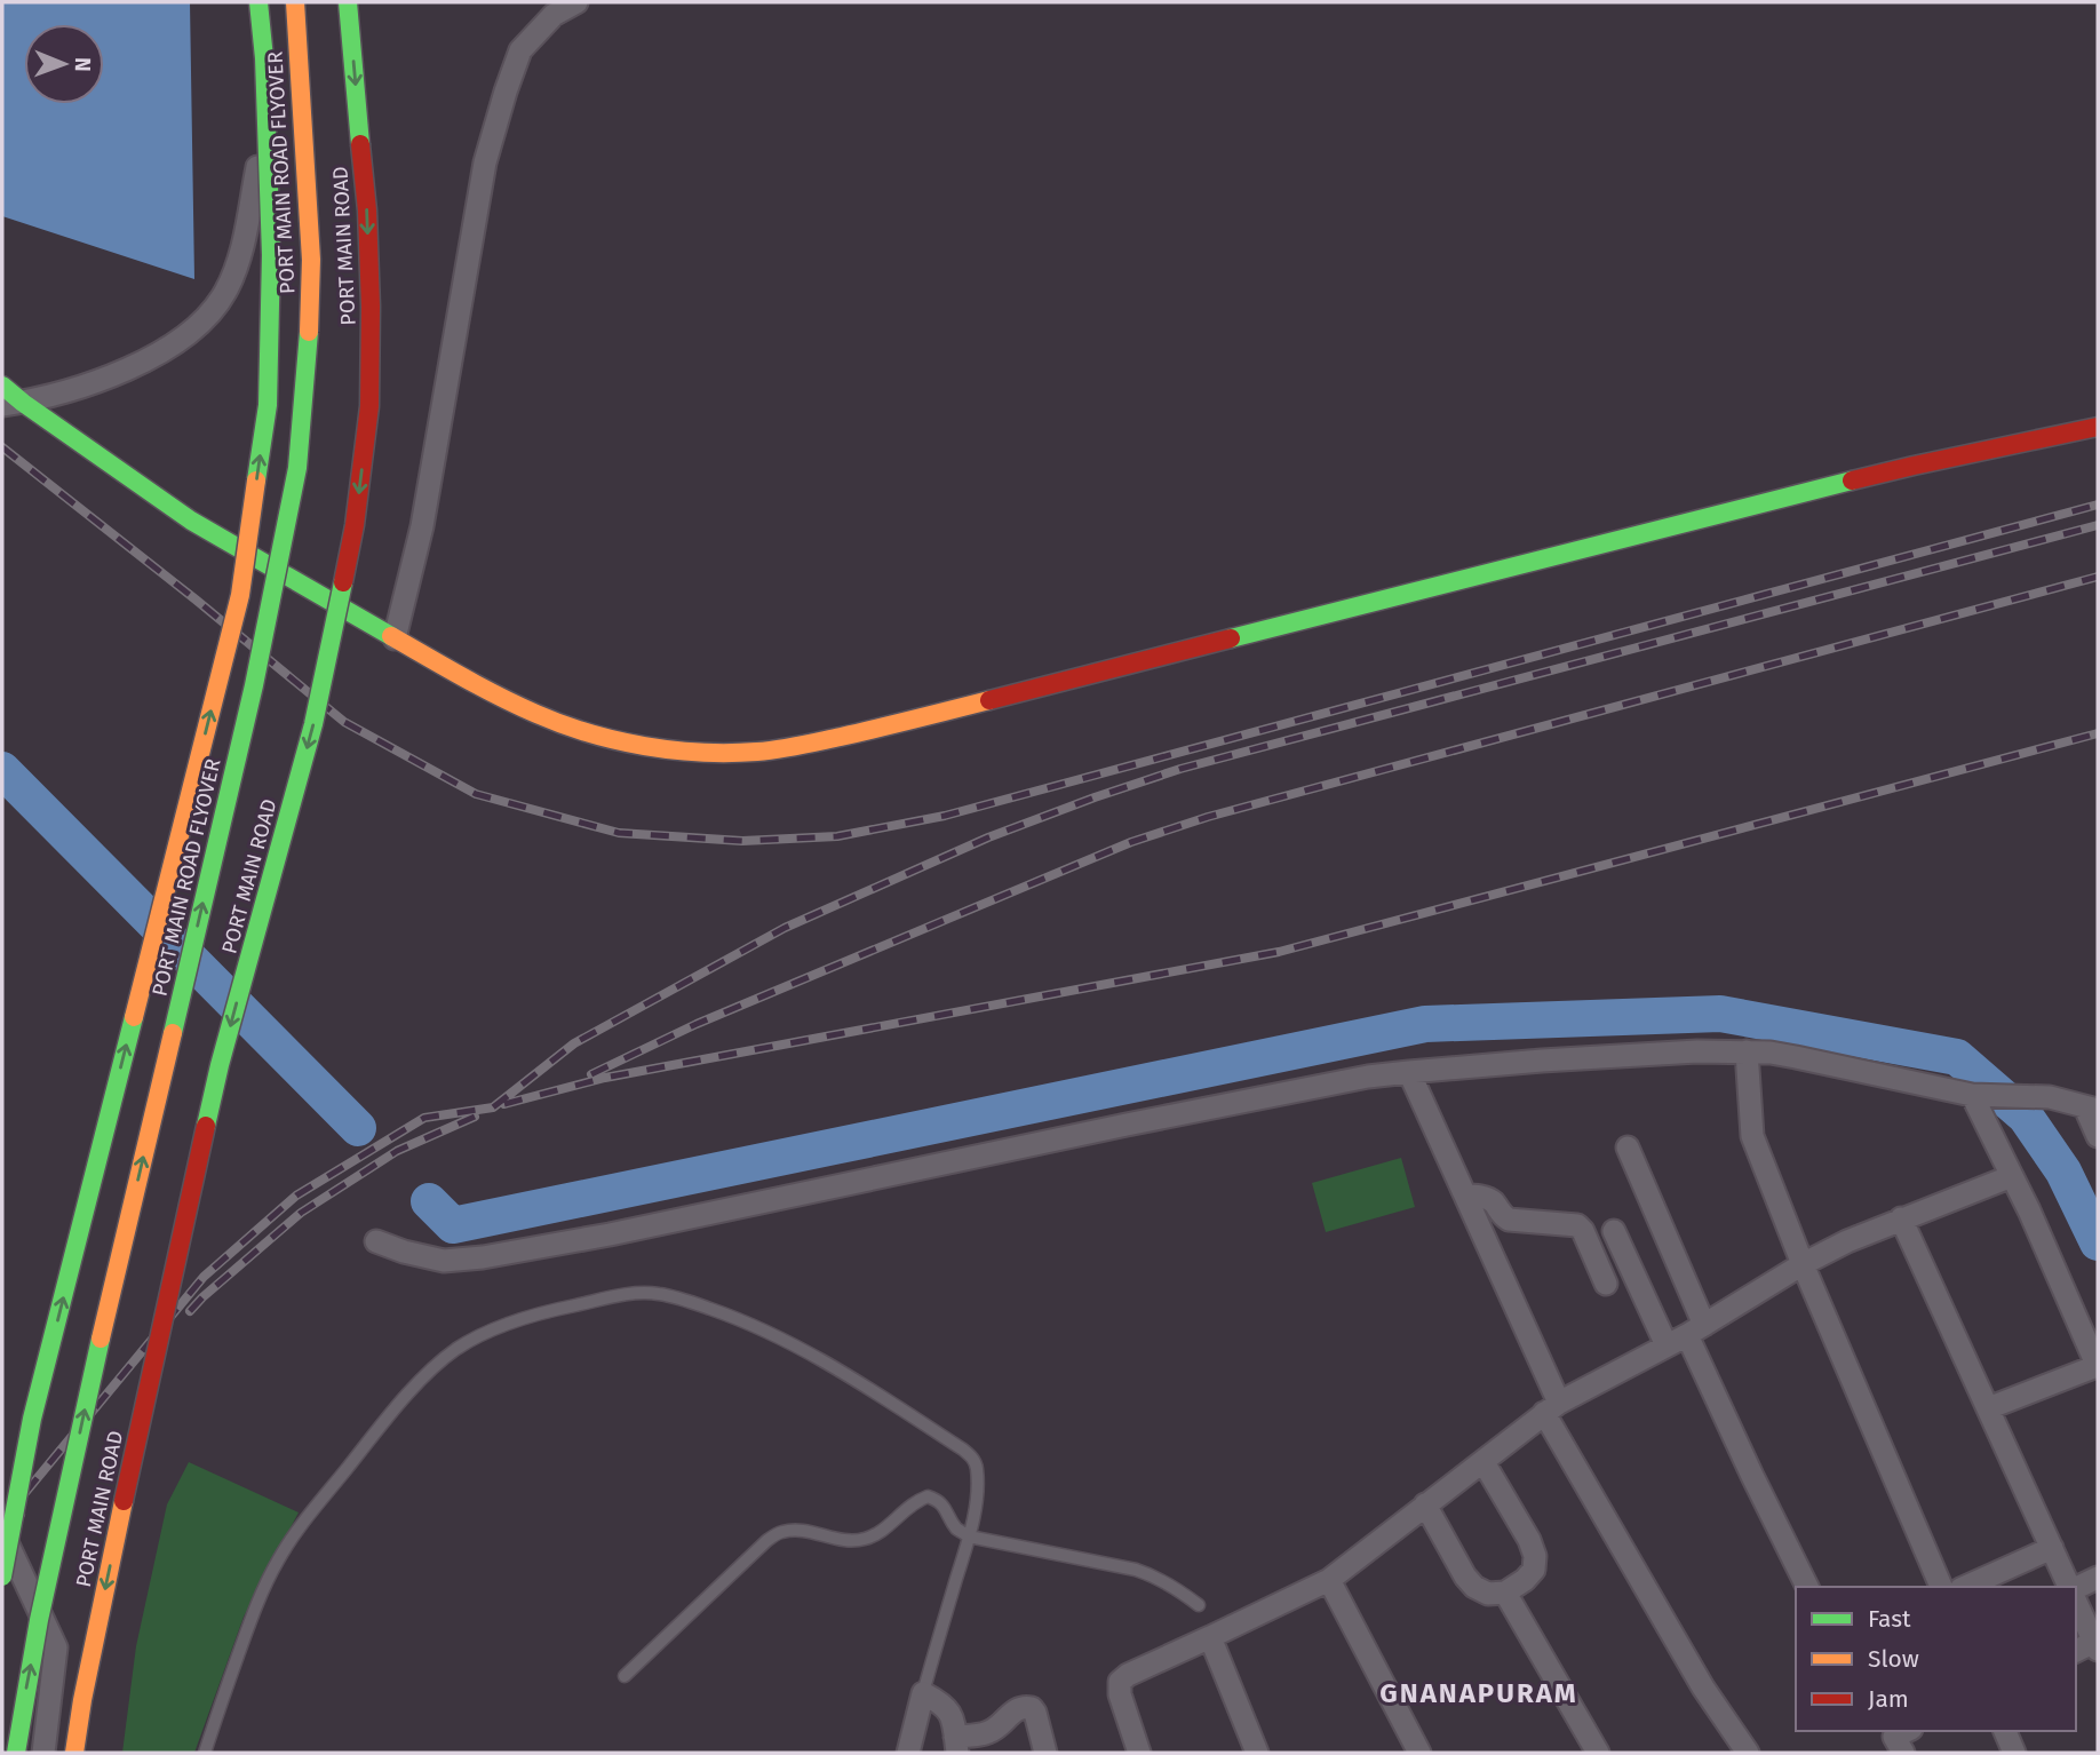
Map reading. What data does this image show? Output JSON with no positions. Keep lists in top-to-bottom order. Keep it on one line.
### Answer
{"streets":{"main road":["PORT MAIN ROAD FLYOVER","PORT MAIN ROAD"]},"one_way":["PORT MAIN ROAD FLYOVER","PORT MAIN ROAD"],"districts":["GNANAPURAM"],"legend":["Fast","Slow","Jam"],"north":"right"}
